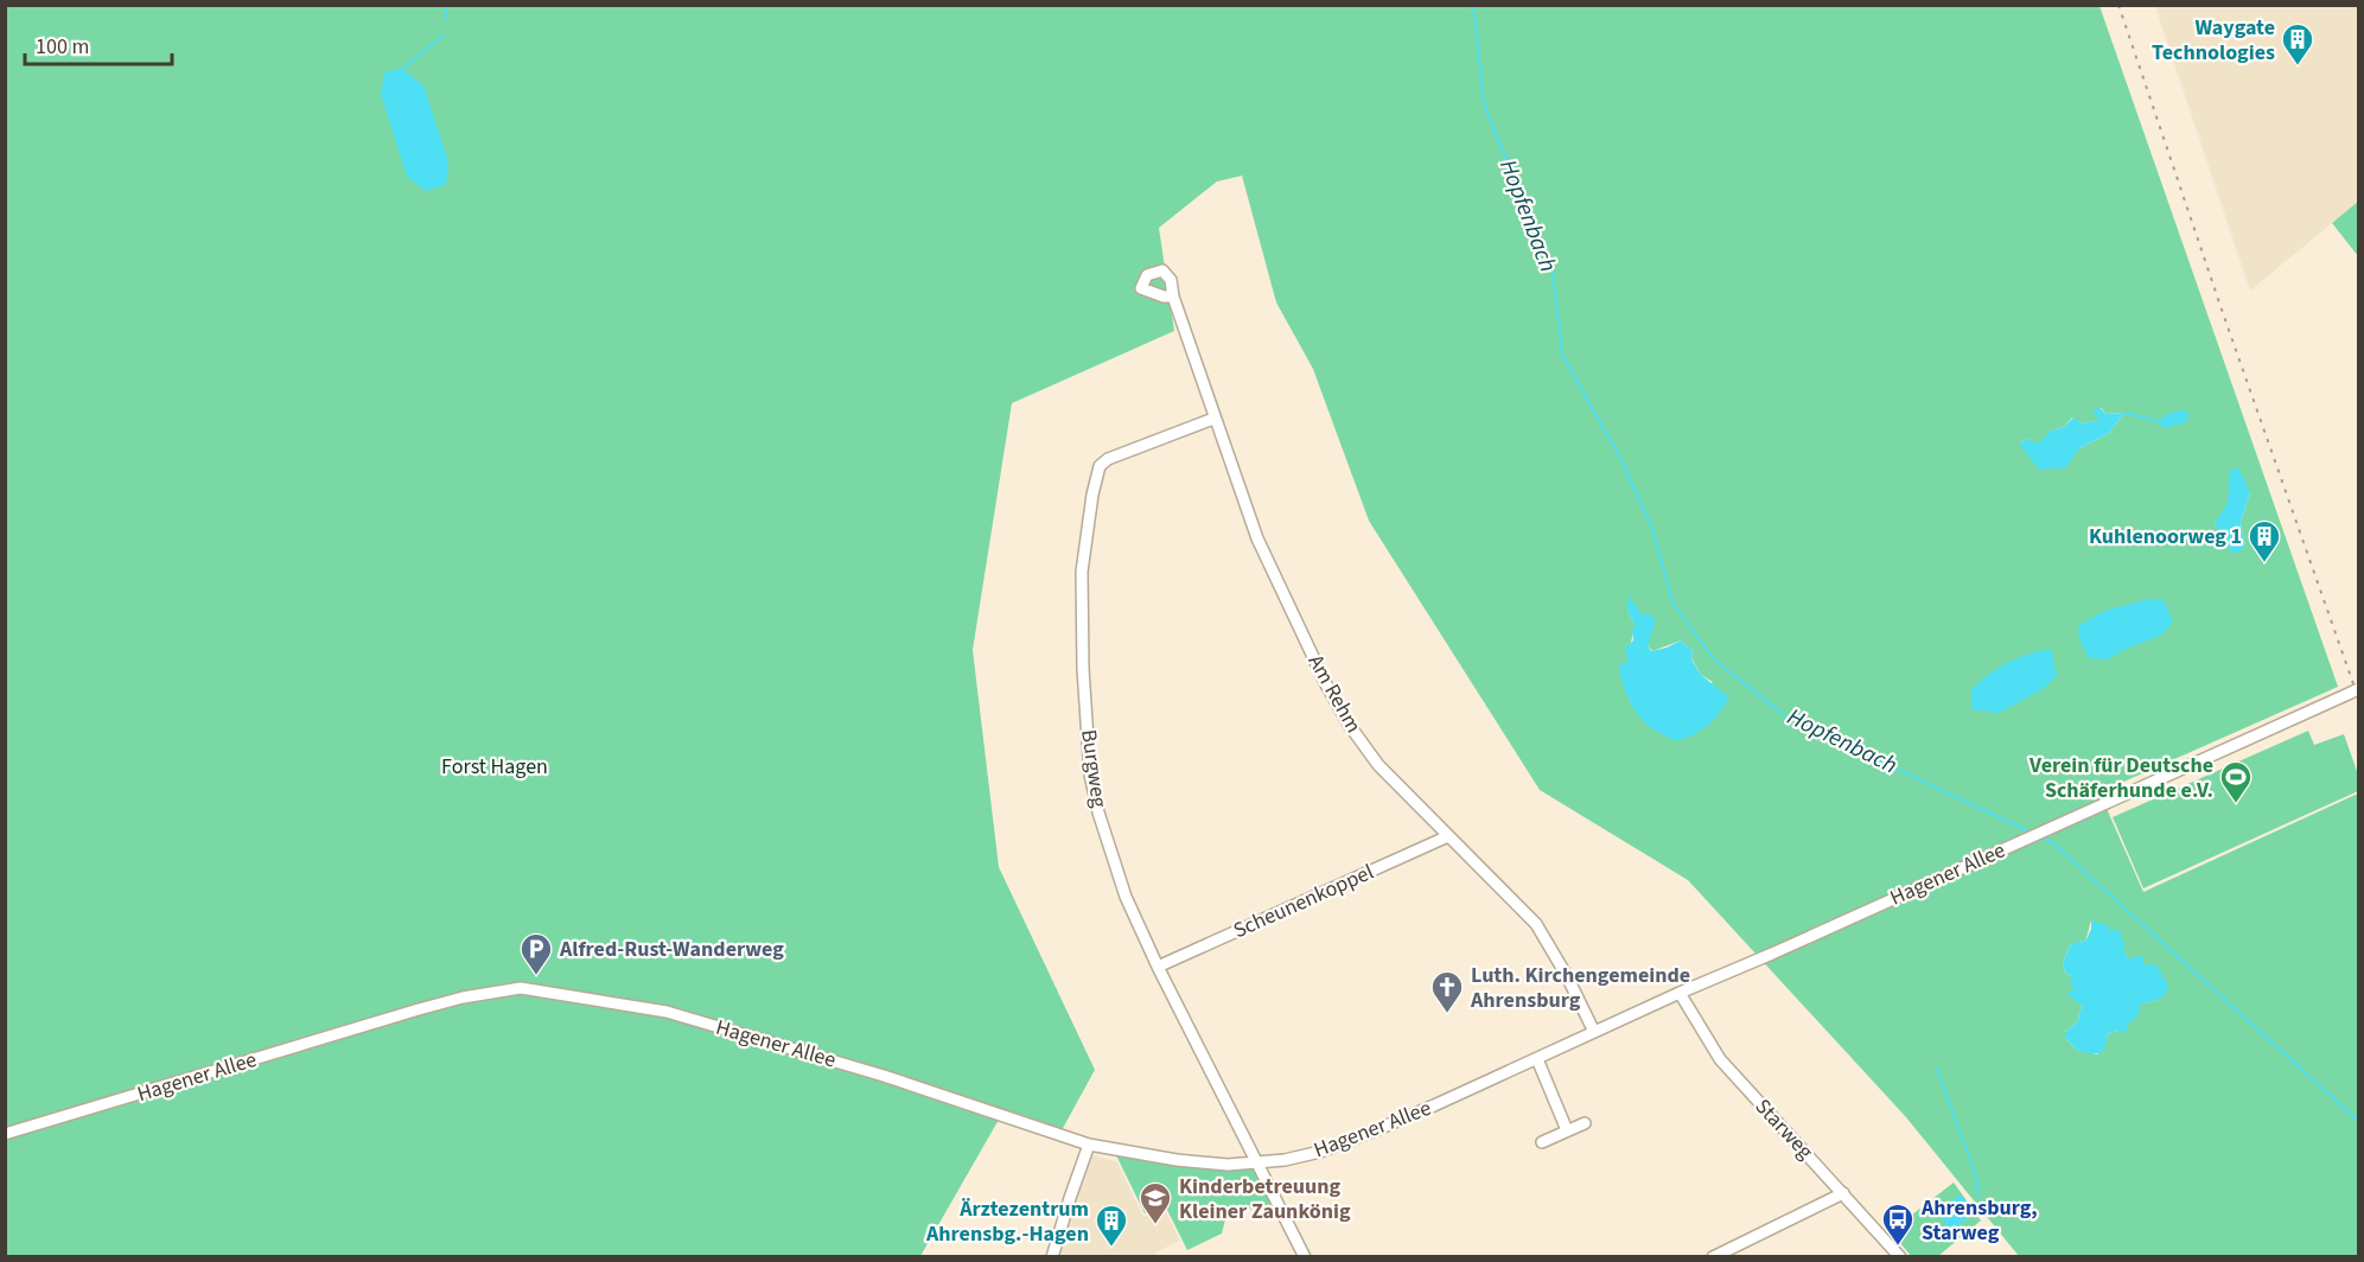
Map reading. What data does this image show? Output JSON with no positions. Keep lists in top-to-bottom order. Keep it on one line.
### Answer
{"streets":{"street":["Am Rehm","Burgweg","Hagener Allee","Scheunenkoppel","Starweg"]},"crossings":[["Am Rehm","Burgweg"],["Am Rehm","Hagener Allee"],["Am Rehm","Scheunenkoppel"],["Burgweg","Hagener Allee"],["Burgweg","Scheunenkoppel"],["Hagener Allee","Starweg"]],"water":["Hopfenbach"],"parks":["Forst Hagen"],"places":{"building":["Waygate Technologies","Kuhlenoorweg 1","Ärztezentrum Ahrensbg.-Hagen"],"sports":["Verein für Deutsche Schäferhunde e.V."],"parking":["Alfred-Rust-Wanderweg"],"church":["Luth. Kirchengemeinde Ahrensburg"],"school or university":["Kinderbetreuung Kleiner Zaunkönig"],"bus stop":["Ahrensburg, Starweg"]},"scale_bar":"100 m"}
